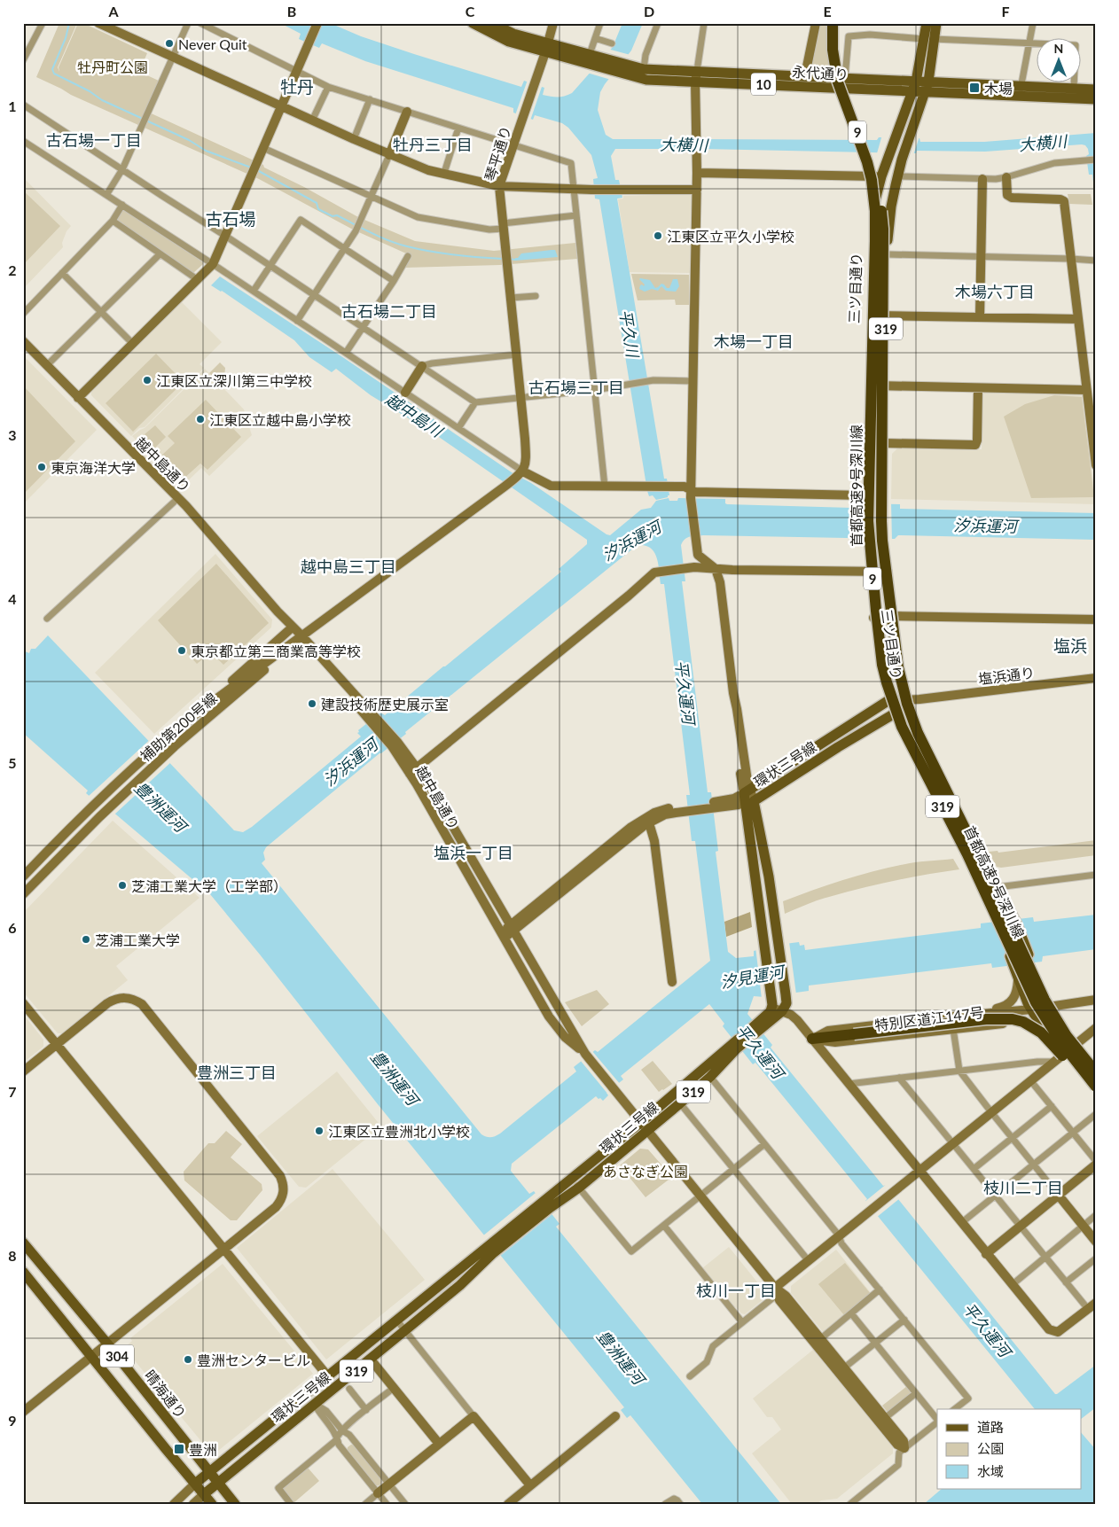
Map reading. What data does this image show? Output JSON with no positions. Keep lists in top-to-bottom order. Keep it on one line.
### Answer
{"streets":{"highway":["9","首都高速9号深川線"],"main road":["永代通り","10","三ツ目通り","319","環状三号線","304","晴海通り"],"street":["琴平通り","越中島通り","塩浜通り","補助第200号線","特別区道江147号"]},"crossings":[["永代通り","琴平通り"],["永代通り","三ツ目通り"],["三ツ目通り","首都高速9号深川線"],["三ツ目通り","塩浜通り"],["三ツ目通り","環状三号線"],["三ツ目通り","特別区道江147号"],["越中島通り","補助第200号線"],["越中島通り","環状三号線"],["塩浜通り","環状三号線"],["環状三号線","304"],["環状三号線","晴海通り"]],"districts":["牡丹","古石場一丁目","牡丹三丁目","古石場","木場六丁目","古石場二丁目","木場一丁目","古石場三丁目","越中島三丁目","塩浜","塩浜一丁目","豊洲三丁目","枝川二丁目","枝川一丁目"],"water":["大横川","平久川","越中島川","汐浜運河","平久運河","豊洲運河","汐見運河"],"parks":["牡丹町公園","あさなぎ公園"],"places":{"other":["Never Quit","江東区立平久小学校","江東区立深川第三中学校","江東区立越中島小学校","東京海洋大学","東京都立第三商業高等学校","建設技術歴史展示室","芝浦工業大学（工学部）","芝浦工業大学","江東区立豊洲北小学校","豊洲センタービル"],"transit":["木場","豊洲"]},"legend":["道路","公園","水域"],"north":"top","grid":{"columns":["A","B","C","D","E","F"],"rows":["1","2","3","4","5","6","7","8","9"]}}
